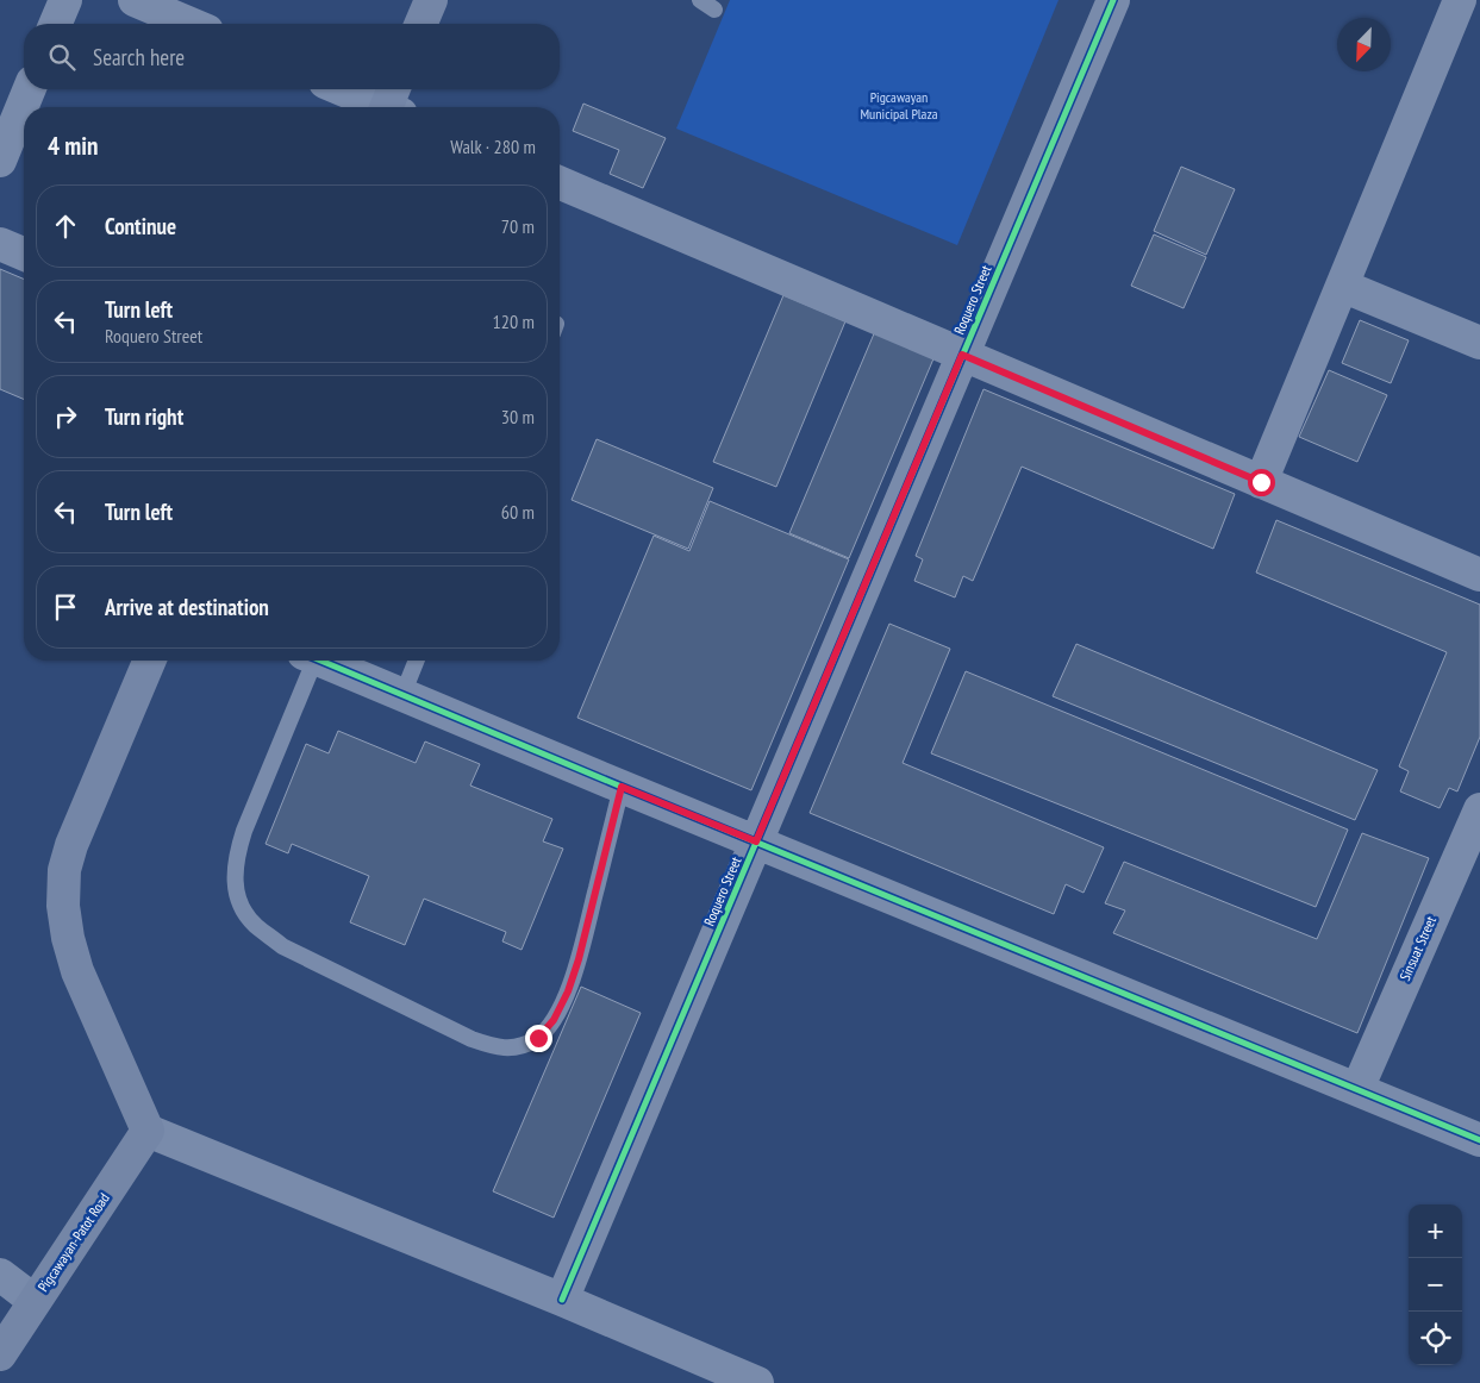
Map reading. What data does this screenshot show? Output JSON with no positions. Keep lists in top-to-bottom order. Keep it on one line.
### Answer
{"streets":{"main road":["Pigcawayan-Patot Road"],"street":["Roquero Street","Sinsuat Street"]},"parks":["Pigcawayan Municipal Plaza"],"north":"bottom left","page":{"search":"Search here","heading":["4 min","Walk · 280 m"],"list":[["Continue","70 m"],["Turn left","Roquero Street","120 m"],["Turn right","30 m"],["Turn left","60 m"],"Arrive at destination"],"map_buttons":["+","−"]}}
